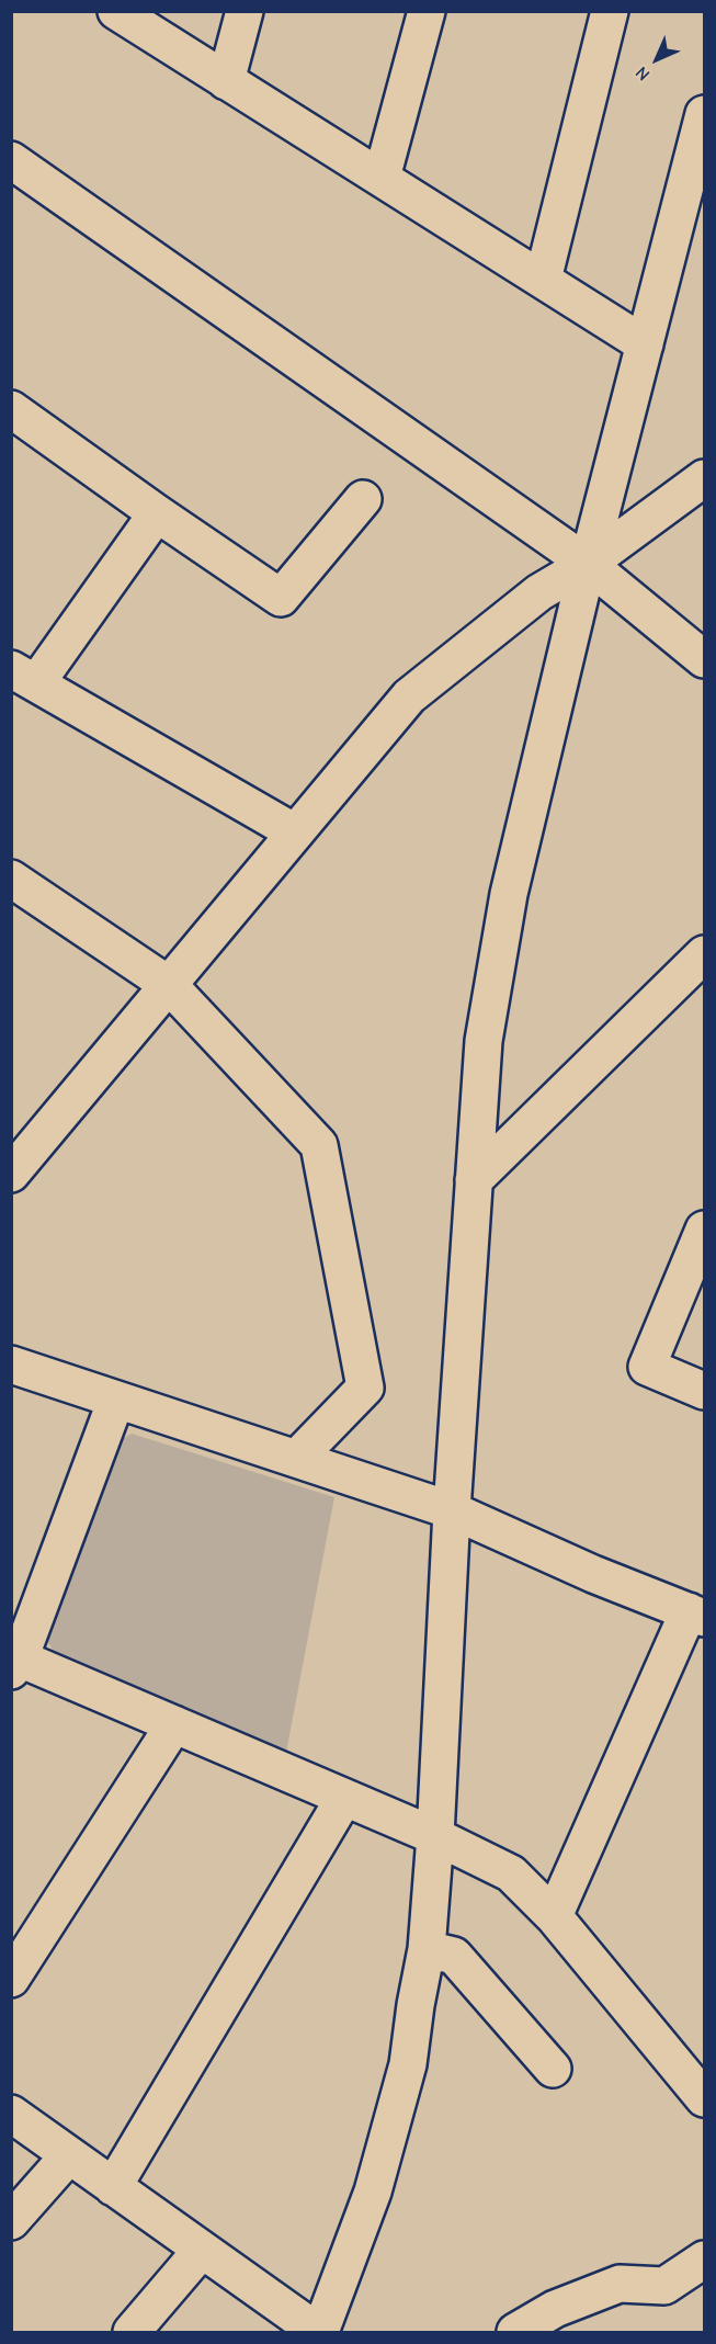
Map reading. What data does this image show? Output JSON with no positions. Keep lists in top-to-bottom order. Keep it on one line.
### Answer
{"north":"bottom left"}
